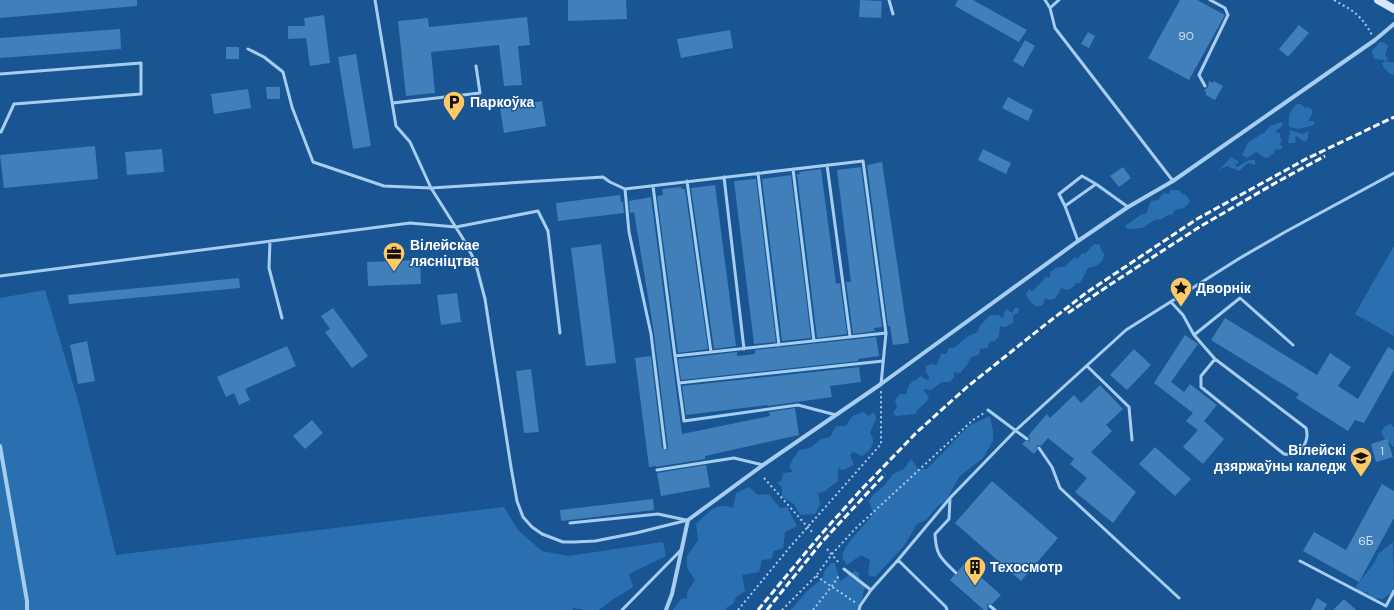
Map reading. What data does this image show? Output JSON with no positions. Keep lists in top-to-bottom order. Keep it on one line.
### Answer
{"places":{"parking":["Паркоўка"],"office":["Вілейскае лясніцтва"],"place":["Дворнік"],"school or university":["Вілейскі дзяржаўны каледж"],"building":["Техосмотр"]},"house_numbers":["90","1","6Б"]}
